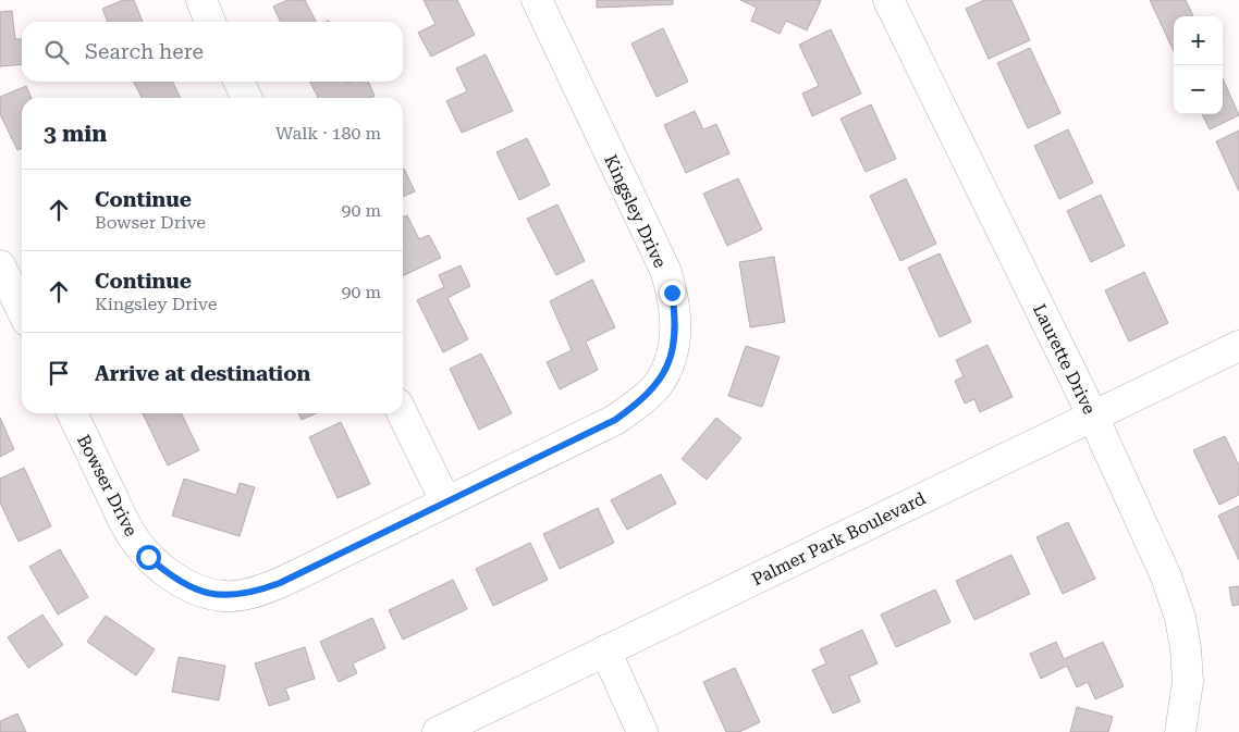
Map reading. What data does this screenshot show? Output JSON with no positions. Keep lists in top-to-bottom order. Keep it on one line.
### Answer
{"streets":{"street":["Kingsley Drive","Laurette Drive","Bowser Drive","Palmer Park Boulevard"]},"crossings":[["Kingsley Drive","Bowser Drive"],["Laurette Drive","Palmer Park Boulevard"]],"page":{"map_buttons":["+","−"],"search":"Search here","heading":["3 min","Walk · 180 m"],"list":[["Continue","Bowser Drive","90 m"],["Continue","Kingsley Drive","90 m"],"Arrive at destination"]}}
